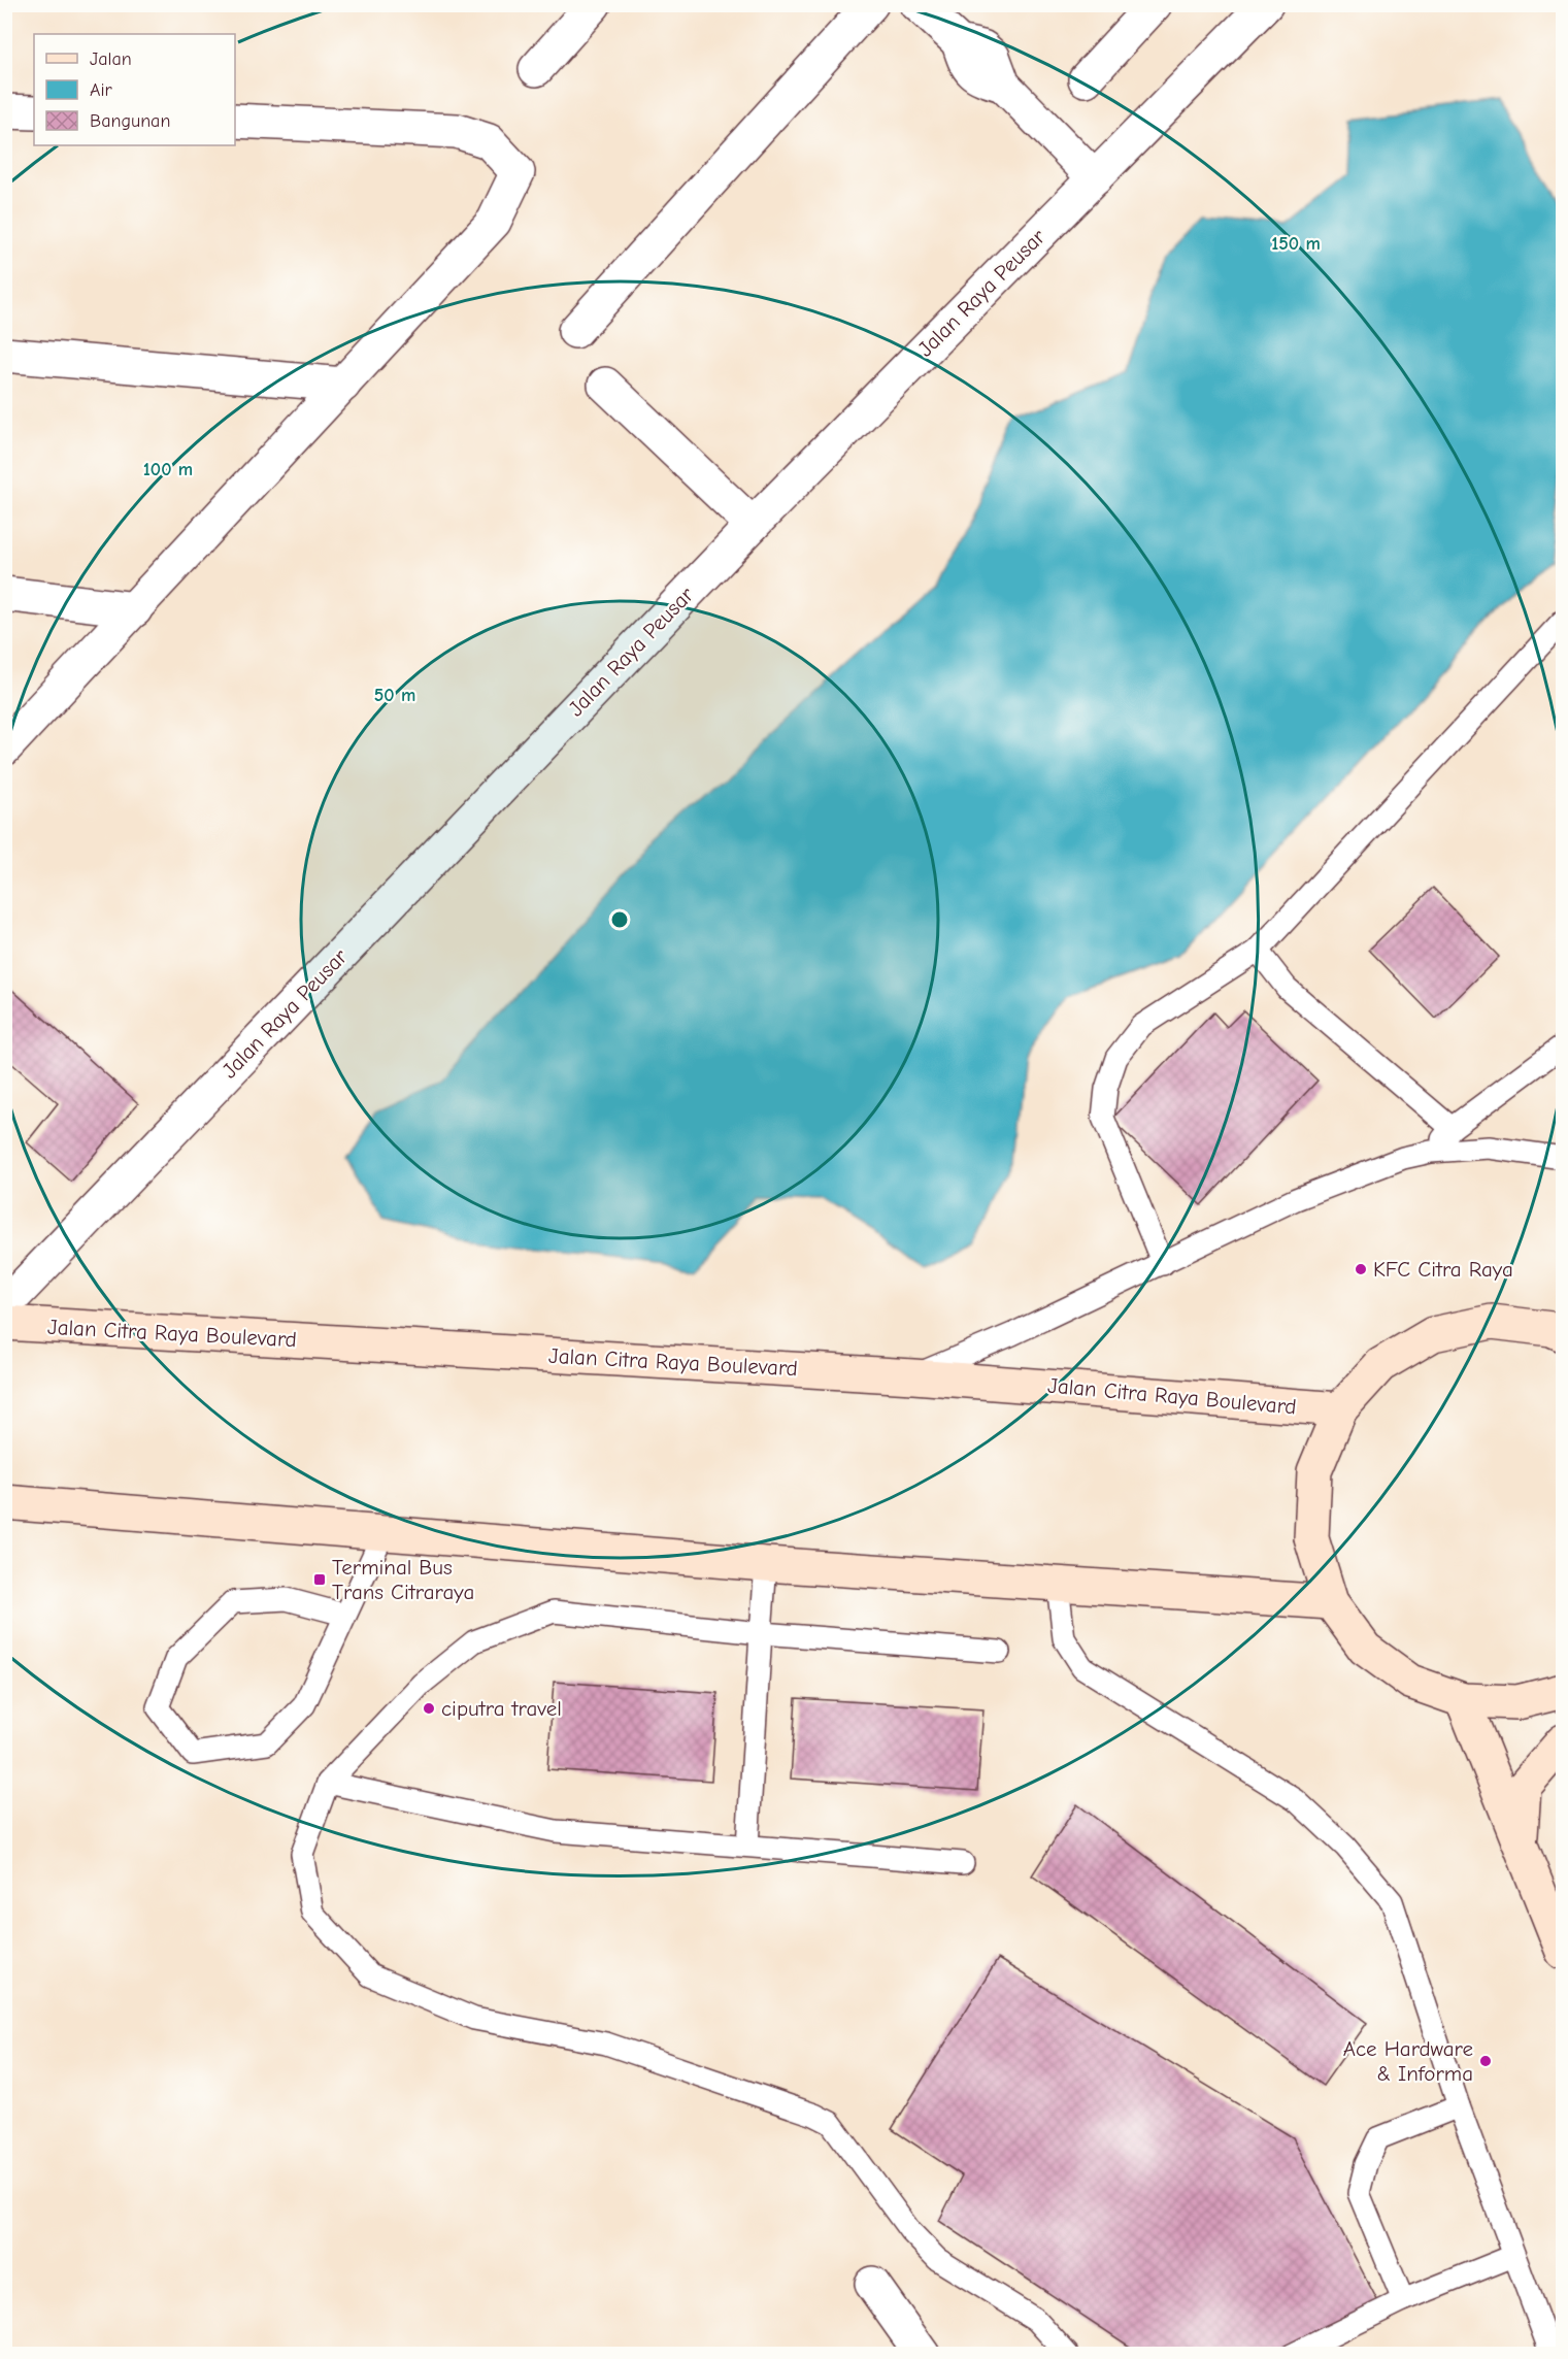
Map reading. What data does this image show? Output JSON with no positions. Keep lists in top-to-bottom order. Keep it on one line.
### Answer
{"streets":{"main road":["Jalan Citra Raya Boulevard"],"street":["Jalan Raya Peusar"]},"places":{"other":["KFC Citra Raya","ciputra travel","Ace Hardware & Informa"],"transit":["Terminal Bus Trans Citraraya"]},"legend":["Jalan","Air","Bangunan"],"rings":["150 m","100 m","50 m"]}
